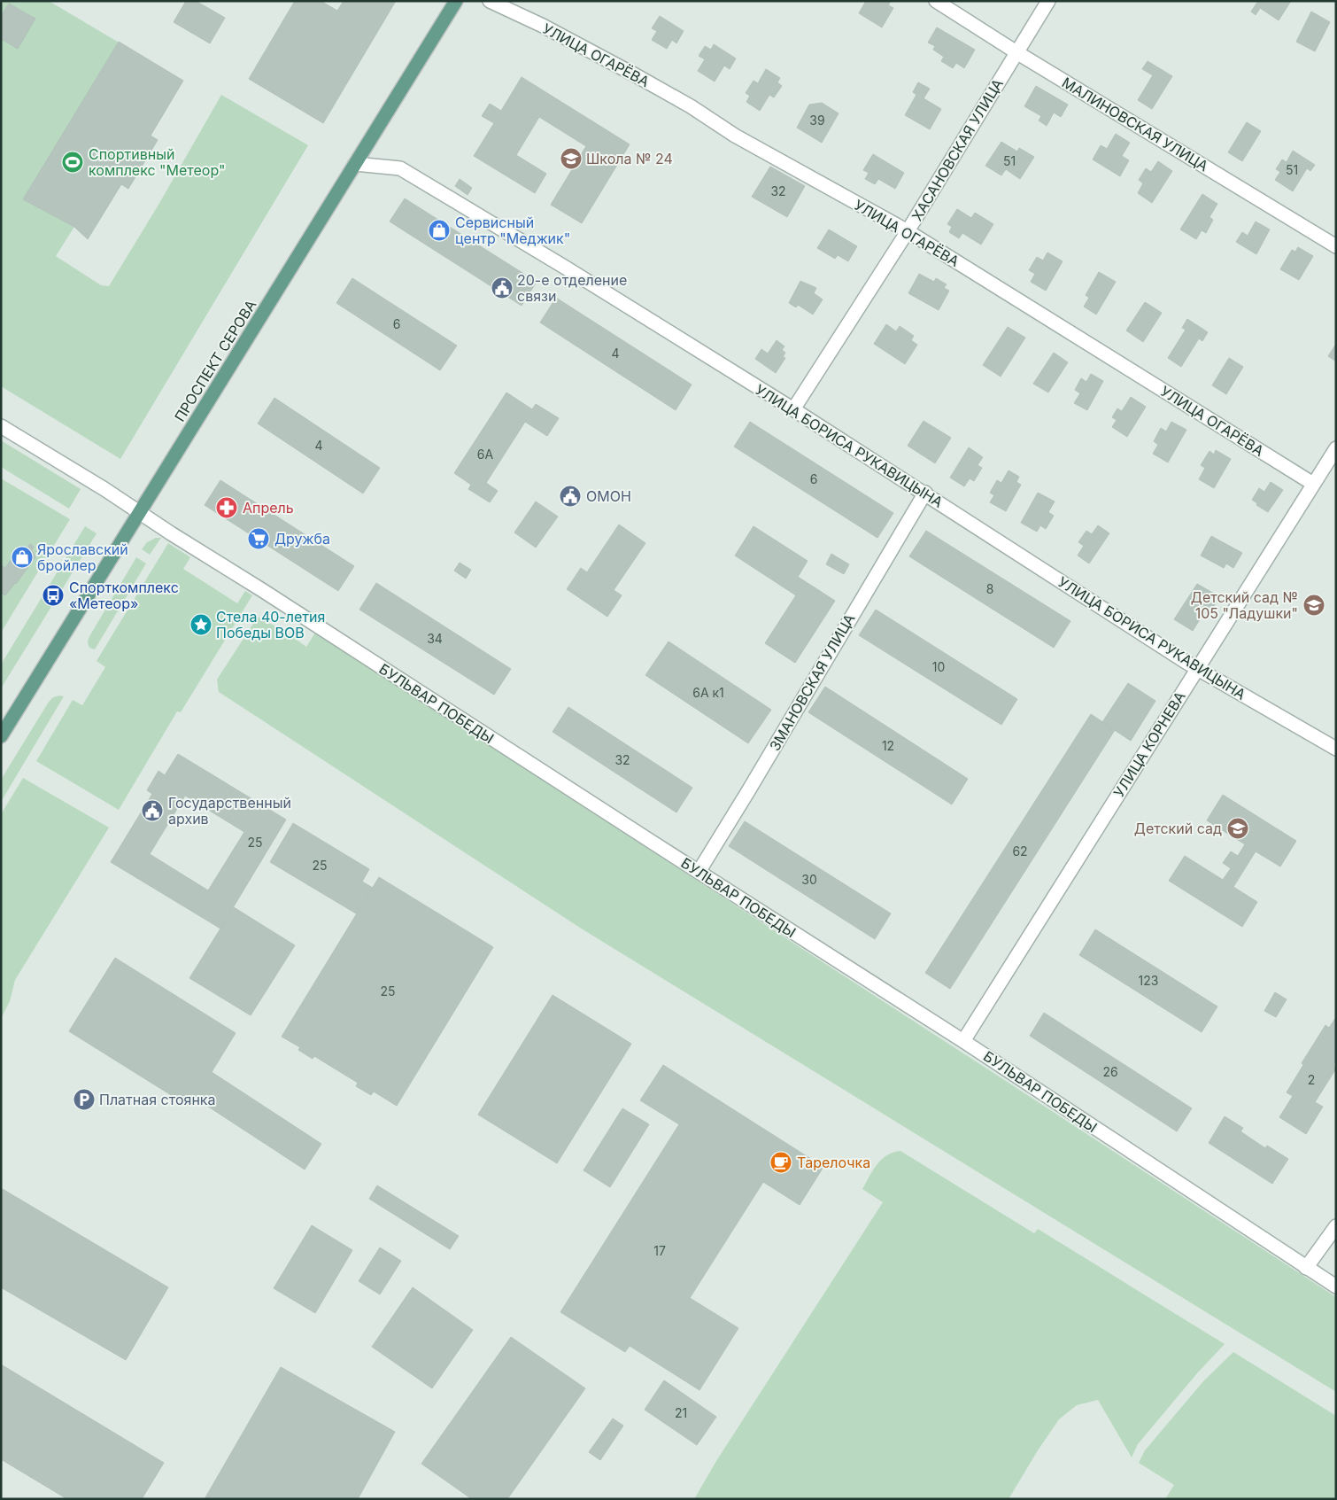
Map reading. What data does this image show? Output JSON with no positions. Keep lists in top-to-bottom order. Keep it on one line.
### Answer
{"streets":{"main road":["ПРОСПЕКТ СЕРОВА"],"street":["УЛИЦА ОГАРЁВА","МАЛИНОВСКАЯ УЛИЦА","ХАСАНОВСКАЯ УЛИЦА","УЛИЦА БОРИСА РУКАВИЦЫНА","ЗМАНОВСКАЯ УЛИЦА","БУЛЬВАР ПОБЕДЫ","УЛИЦА КОРНЕВА"]},"crossings":[["УЛИЦА ОГАРЁВА","ХАСАНОВСКАЯ УЛИЦА"],["УЛИЦА ОГАРЁВА","УЛИЦА КОРНЕВА"],["МАЛИНОВСКАЯ УЛИЦА","ХАСАНОВСКАЯ УЛИЦА"],["ХАСАНОВСКАЯ УЛИЦА","УЛИЦА БОРИСА РУКАВИЦЫНА"],["ПРОСПЕКТ СЕРОВА","УЛИЦА БОРИСА РУКАВИЦЫНА"],["ПРОСПЕКТ СЕРОВА","БУЛЬВАР ПОБЕДЫ"],["УЛИЦА БОРИСА РУКАВИЦЫНА","ЗМАНОВСКАЯ УЛИЦА"],["УЛИЦА БОРИСА РУКАВИЦЫНА","УЛИЦА КОРНЕВА"],["ЗМАНОВСКАЯ УЛИЦА","БУЛЬВАР ПОБЕДЫ"],["БУЛЬВАР ПОБЕДЫ","УЛИЦА КОРНЕВА"]],"places":{"school or university":["Школа № 24","Детский сад № 105 \"Ладушки\"","Детский сад"],"sports":["Спортивный комплекс \"Метеор\""],"shop":["Сервисный центр \"Меджик\"","Ярославский бройлер"],"public building":["20-е отделение связи","ОМОН","Государственный архив"],"pharmacy":["Апрель"],"supermarket":["Дружба"],"bus stop":["Спорткомплекс «Метеор»"],"place":["Стела 40-летия Победы ВОВ"],"parking":["Платная стоянка"],"cafe":["Тарелочка"]},"house_numbers":["39","51","51","32","6","4","4","6А","6","8","34","10","6А к1","12","32","25","62","25","30","123","25","26","2","17","21"]}
